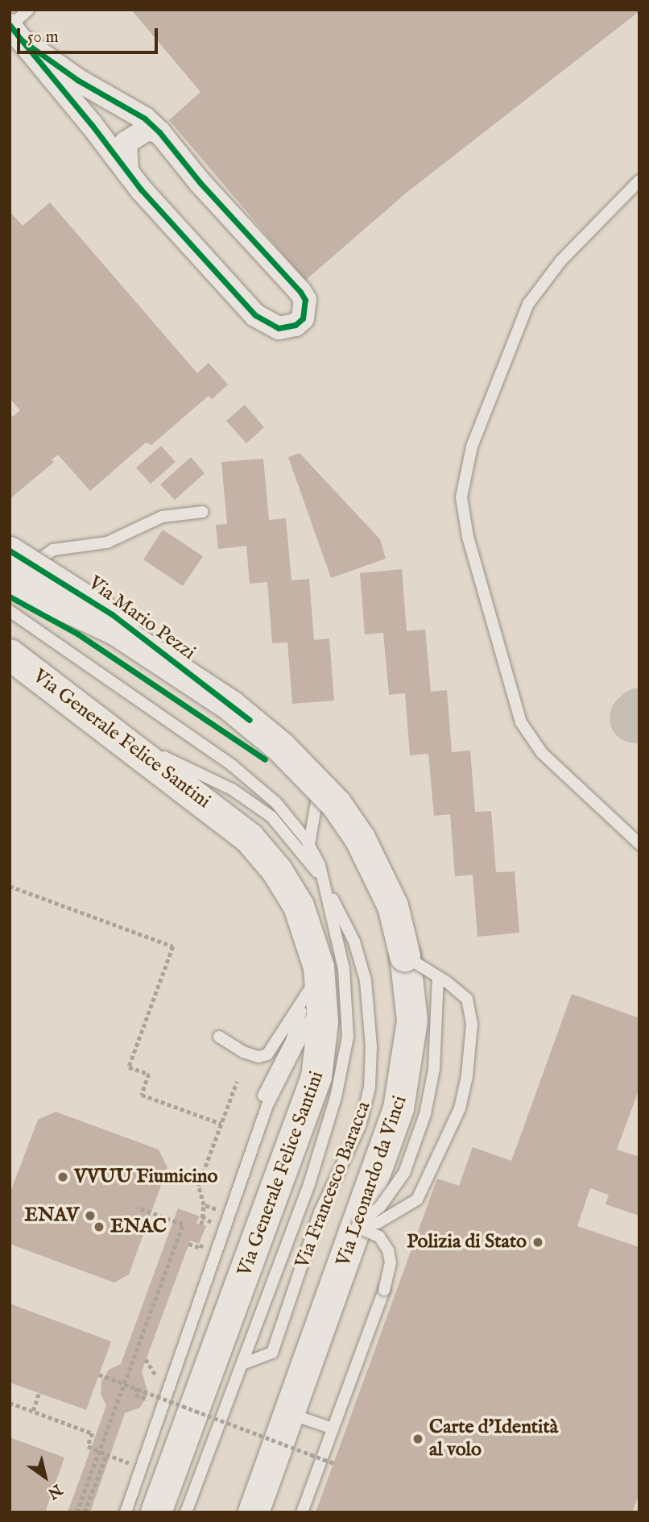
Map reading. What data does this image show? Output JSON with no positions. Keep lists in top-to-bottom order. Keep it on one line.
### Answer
{"streets":{"main road":["Via Generale Felice Santini","Via Leonardo da Vinci"],"street":["Via Mario Pezzi"],"lane":["Via Francesco Baracca"]},"crossings":[["Via Mario Pezzi","Via Leonardo da Vinci"]],"places":["VVUU Fiumicino","ENAV","ENAC","Polizia di Stato","Carte d'Identità al volo"],"scale_bar":"50 m","north":"bottom right"}
